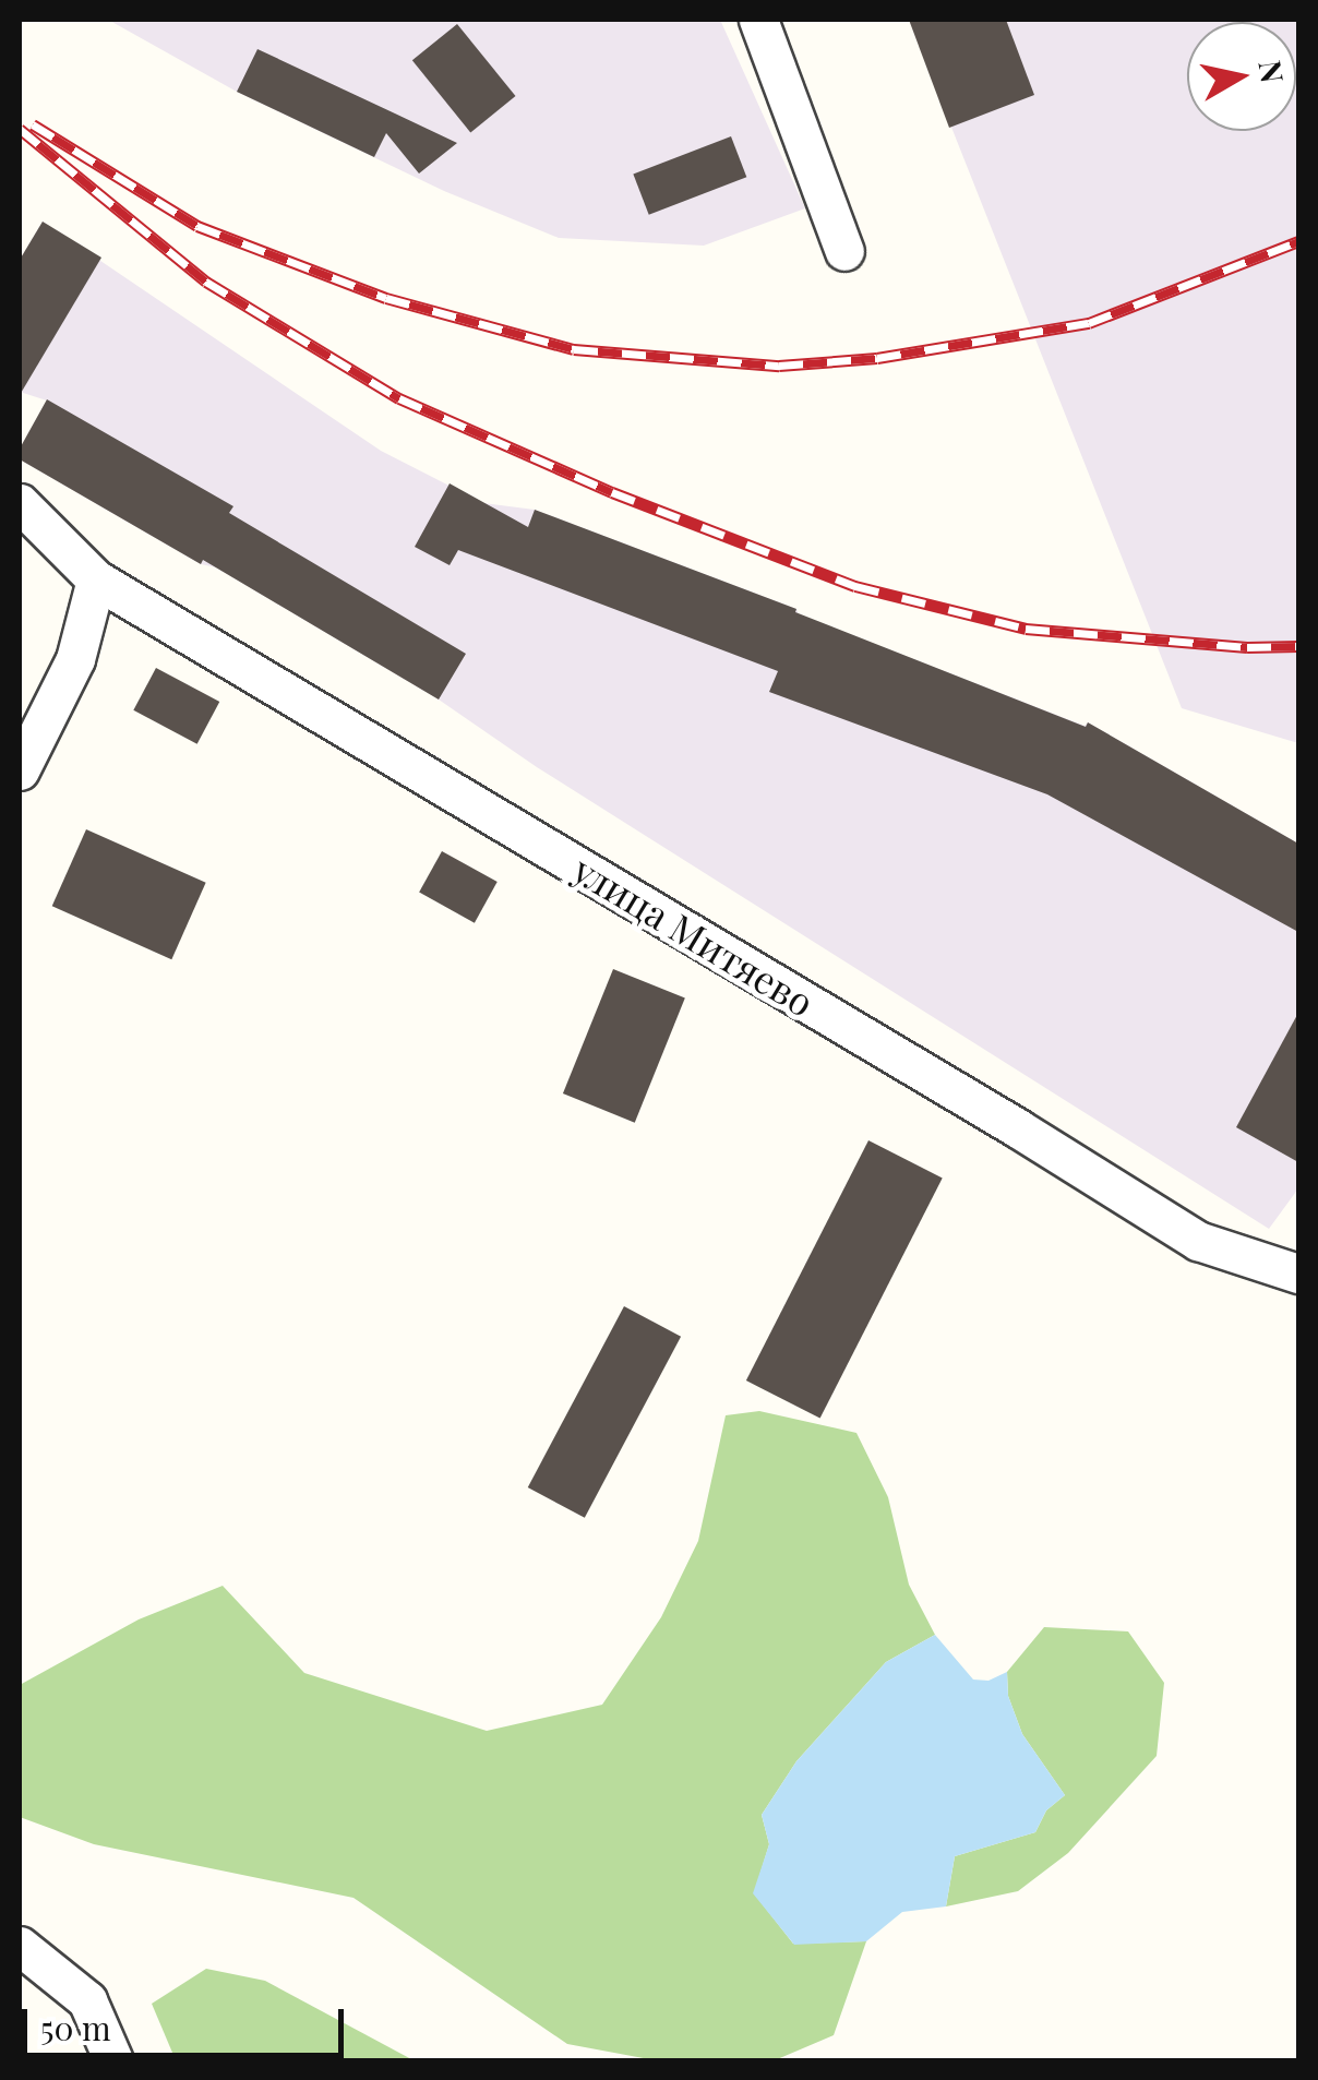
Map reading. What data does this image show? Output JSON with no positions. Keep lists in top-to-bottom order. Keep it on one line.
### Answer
{"streets":{"street":["улица Митяево"]},"scale_bar":"50 m","north":"right"}
